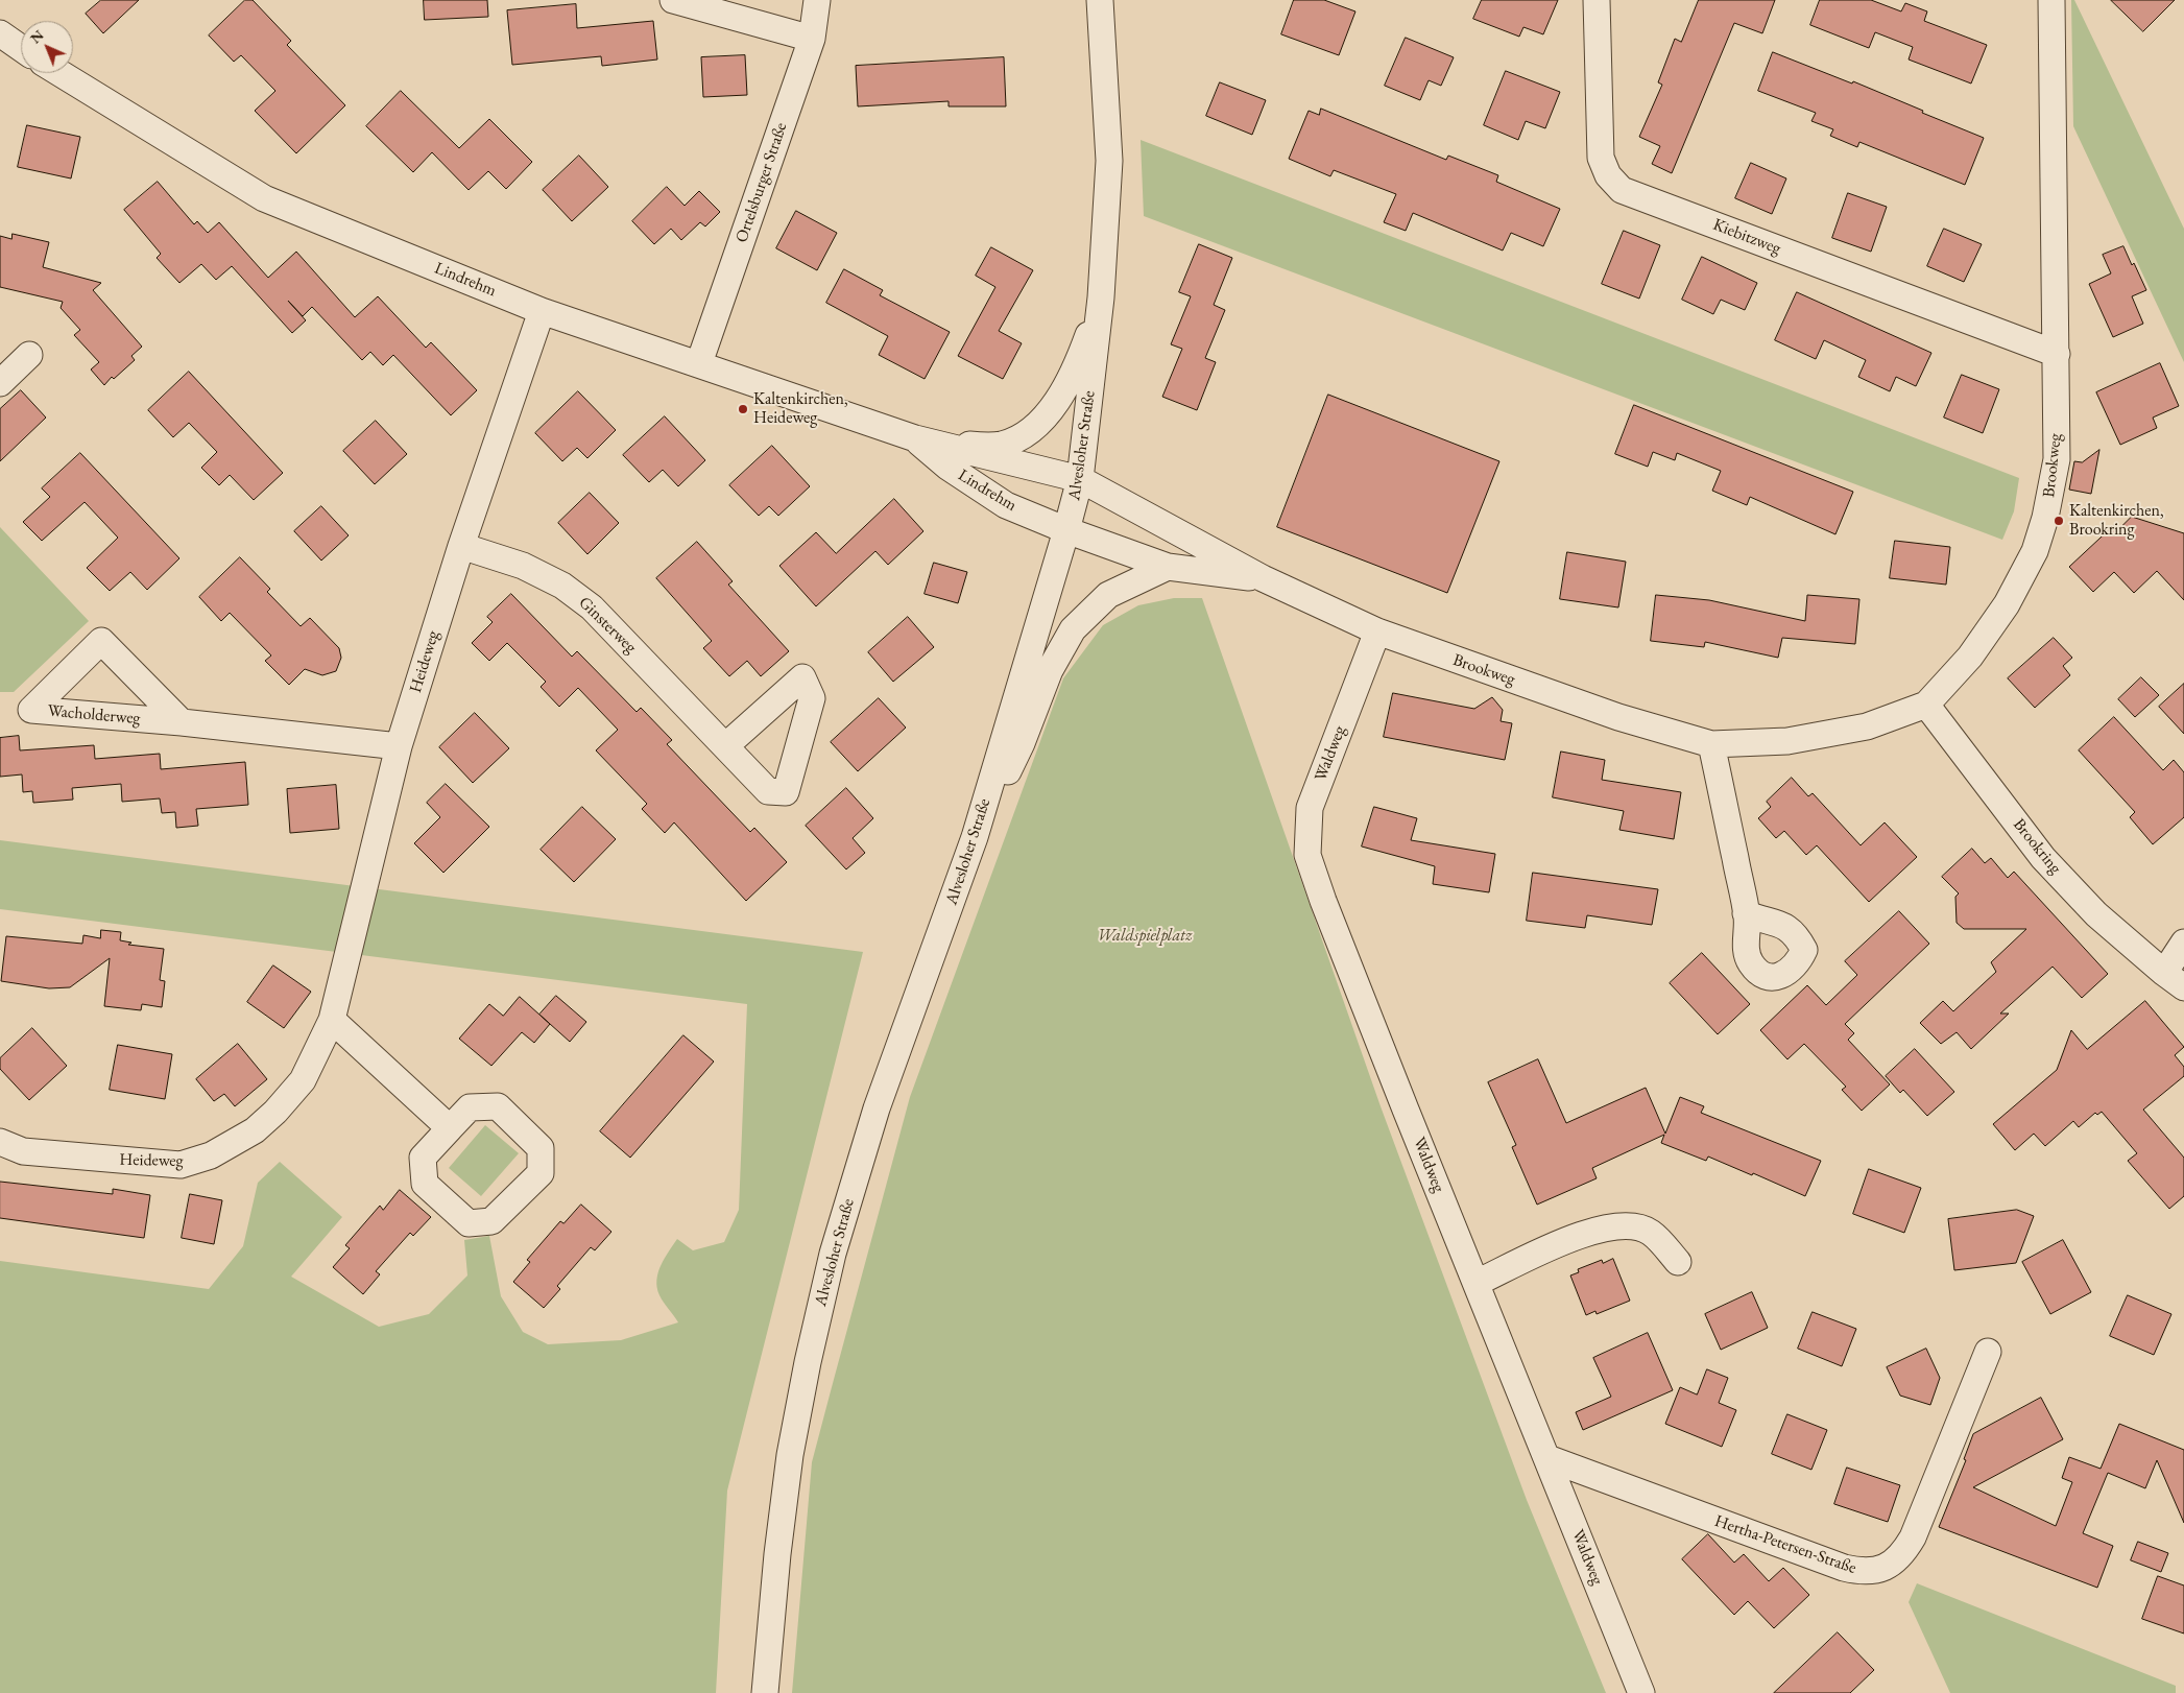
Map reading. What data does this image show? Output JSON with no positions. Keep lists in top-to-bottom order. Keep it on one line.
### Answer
{"streets":{"street":["Ortelsburger Straße","Kiebitzweg","Lindrehm","Alvesloher Straße","Brookweg","Ginsterweg","Heideweg","Wacholderweg","Waldweg","Brookring","Hertha-Petersen-Straße"]},"crossings":[["Ortelsburger Straße","Lindrehm"],["Kiebitzweg","Brookweg"],["Lindrehm","Alvesloher Straße"],["Lindrehm","Brookweg"],["Lindrehm","Heideweg"],["Alvesloher Straße","Brookweg"],["Brookweg","Waldweg"],["Brookweg","Brookring"],["Ginsterweg","Heideweg"],["Heideweg","Wacholderweg"],["Waldweg","Hertha-Petersen-Straße"]],"parks":["Waldspielplatz"],"places":["Kaltenkirchen, Heideweg","Kaltenkirchen, Brookring"],"north":"top left"}
